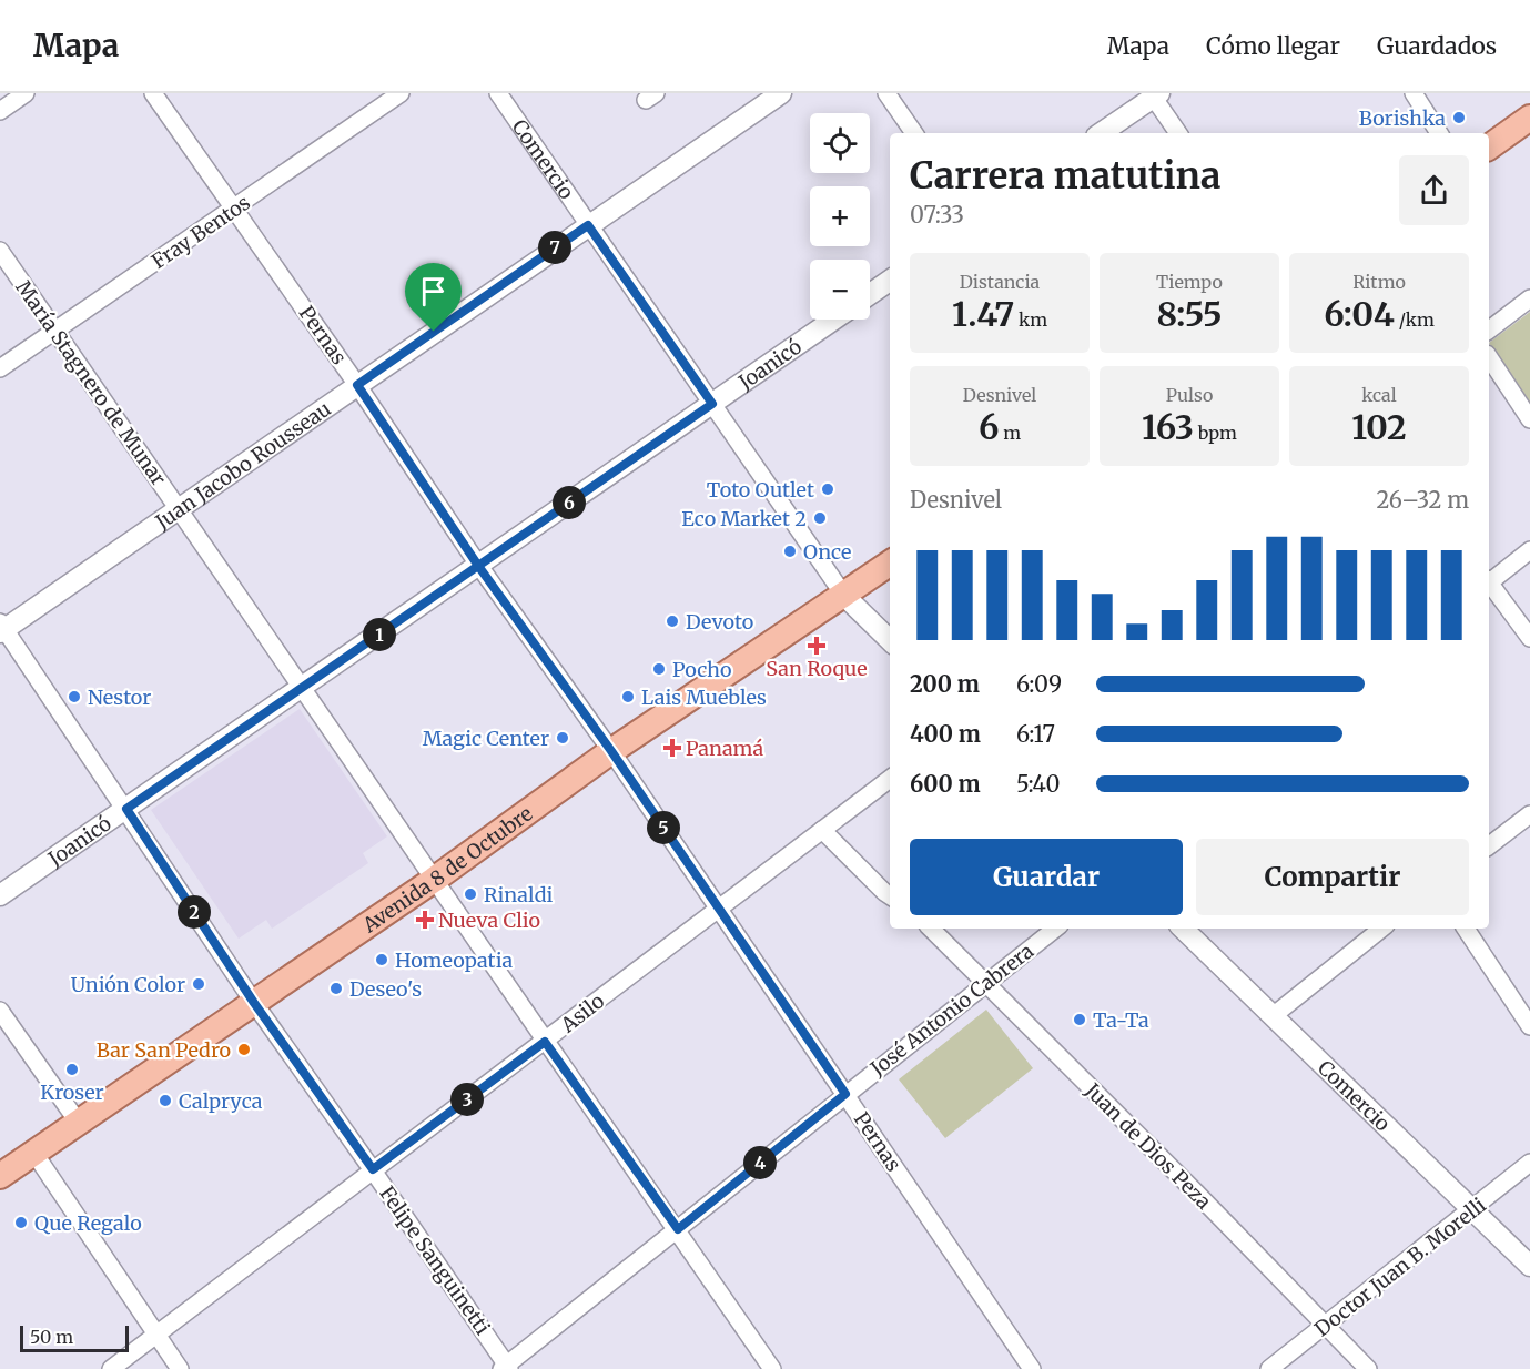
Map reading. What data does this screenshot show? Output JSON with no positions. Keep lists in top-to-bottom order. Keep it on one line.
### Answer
{"streets":{"main road":["Avenida 8 de Octubre"],"street":["Comercio","Fray Bentos","Pernas","Joanicó","María Stagnero de Munar","Juan Jacobo Rousseau","José Antonio Cabrera","Asilo","Juan de Dios Peza","Felipe Sanguinetti","Doctor Juan B. Morelli"]},"crossings":[["Comercio","Joanicó"],["Comercio","Juan Jacobo Rousseau"],["Comercio","Avenida 8 de Octubre"],["Comercio","Doctor Juan B. Morelli"],["Fray Bentos","Pernas"],["Fray Bentos","María Stagnero de Munar"],["Pernas","Joanicó"],["Pernas","Juan Jacobo Rousseau"],["Pernas","Avenida 8 de Octubre"],["Pernas","José Antonio Cabrera"],["Pernas","Asilo"],["Joanicó","María Stagnero de Munar"],["Joanicó","Felipe Sanguinetti"],["María Stagnero de Munar","Juan Jacobo Rousseau"],["María Stagnero de Munar","Avenida 8 de Octubre"],["María Stagnero de Munar","José Antonio Cabrera"],["María Stagnero de Munar","Asilo"],["Juan Jacobo Rousseau","Felipe Sanguinetti"],["Avenida 8 de Octubre","Felipe Sanguinetti"],["José Antonio Cabrera","Juan de Dios Peza"],["José Antonio Cabrera","Felipe Sanguinetti"],["Asilo","Felipe Sanguinetti"],["Juan de Dios Peza","Doctor Juan B. Morelli"]],"places":{"other":["Borishka","Toto Outlet","Eco Market 2","Once","Devoto","Pocho","Nestor","Lais Muebles","Magic Center","Rinaldi","Homeopatia","Unión Color","Deseo's","Ta-Ta","Bar San Pedro","Kroser","Calpryca","Que Regalo"],"health":["San Roque","Panamá","Nueva Clio"]},"scale_bar":"50 m","page":{"header":"Mapa","nav":["Mapa","Cómo llegar","Guardados"],"map_buttons":["+","−"],"heading":["Carrera matutina","07:33"],"pins":["7","6","1","5","2","3","4"],"stats":[["Distancia","1.47 km"],["Tiempo","8:55"],["Ritmo","6:04 /km"],["Desnivel","6 m"],["Pulso","163 bpm"],["kcal","102"]],"chart":["Desnivel","26–32 m"],"list":[{"name":"200 m","note":"6:09"},{"name":"400 m","note":"6:17"},{"name":"600 m","note":"5:40"}],"buttons":["Guardar","Compartir"],"scale":"50 m"}}
